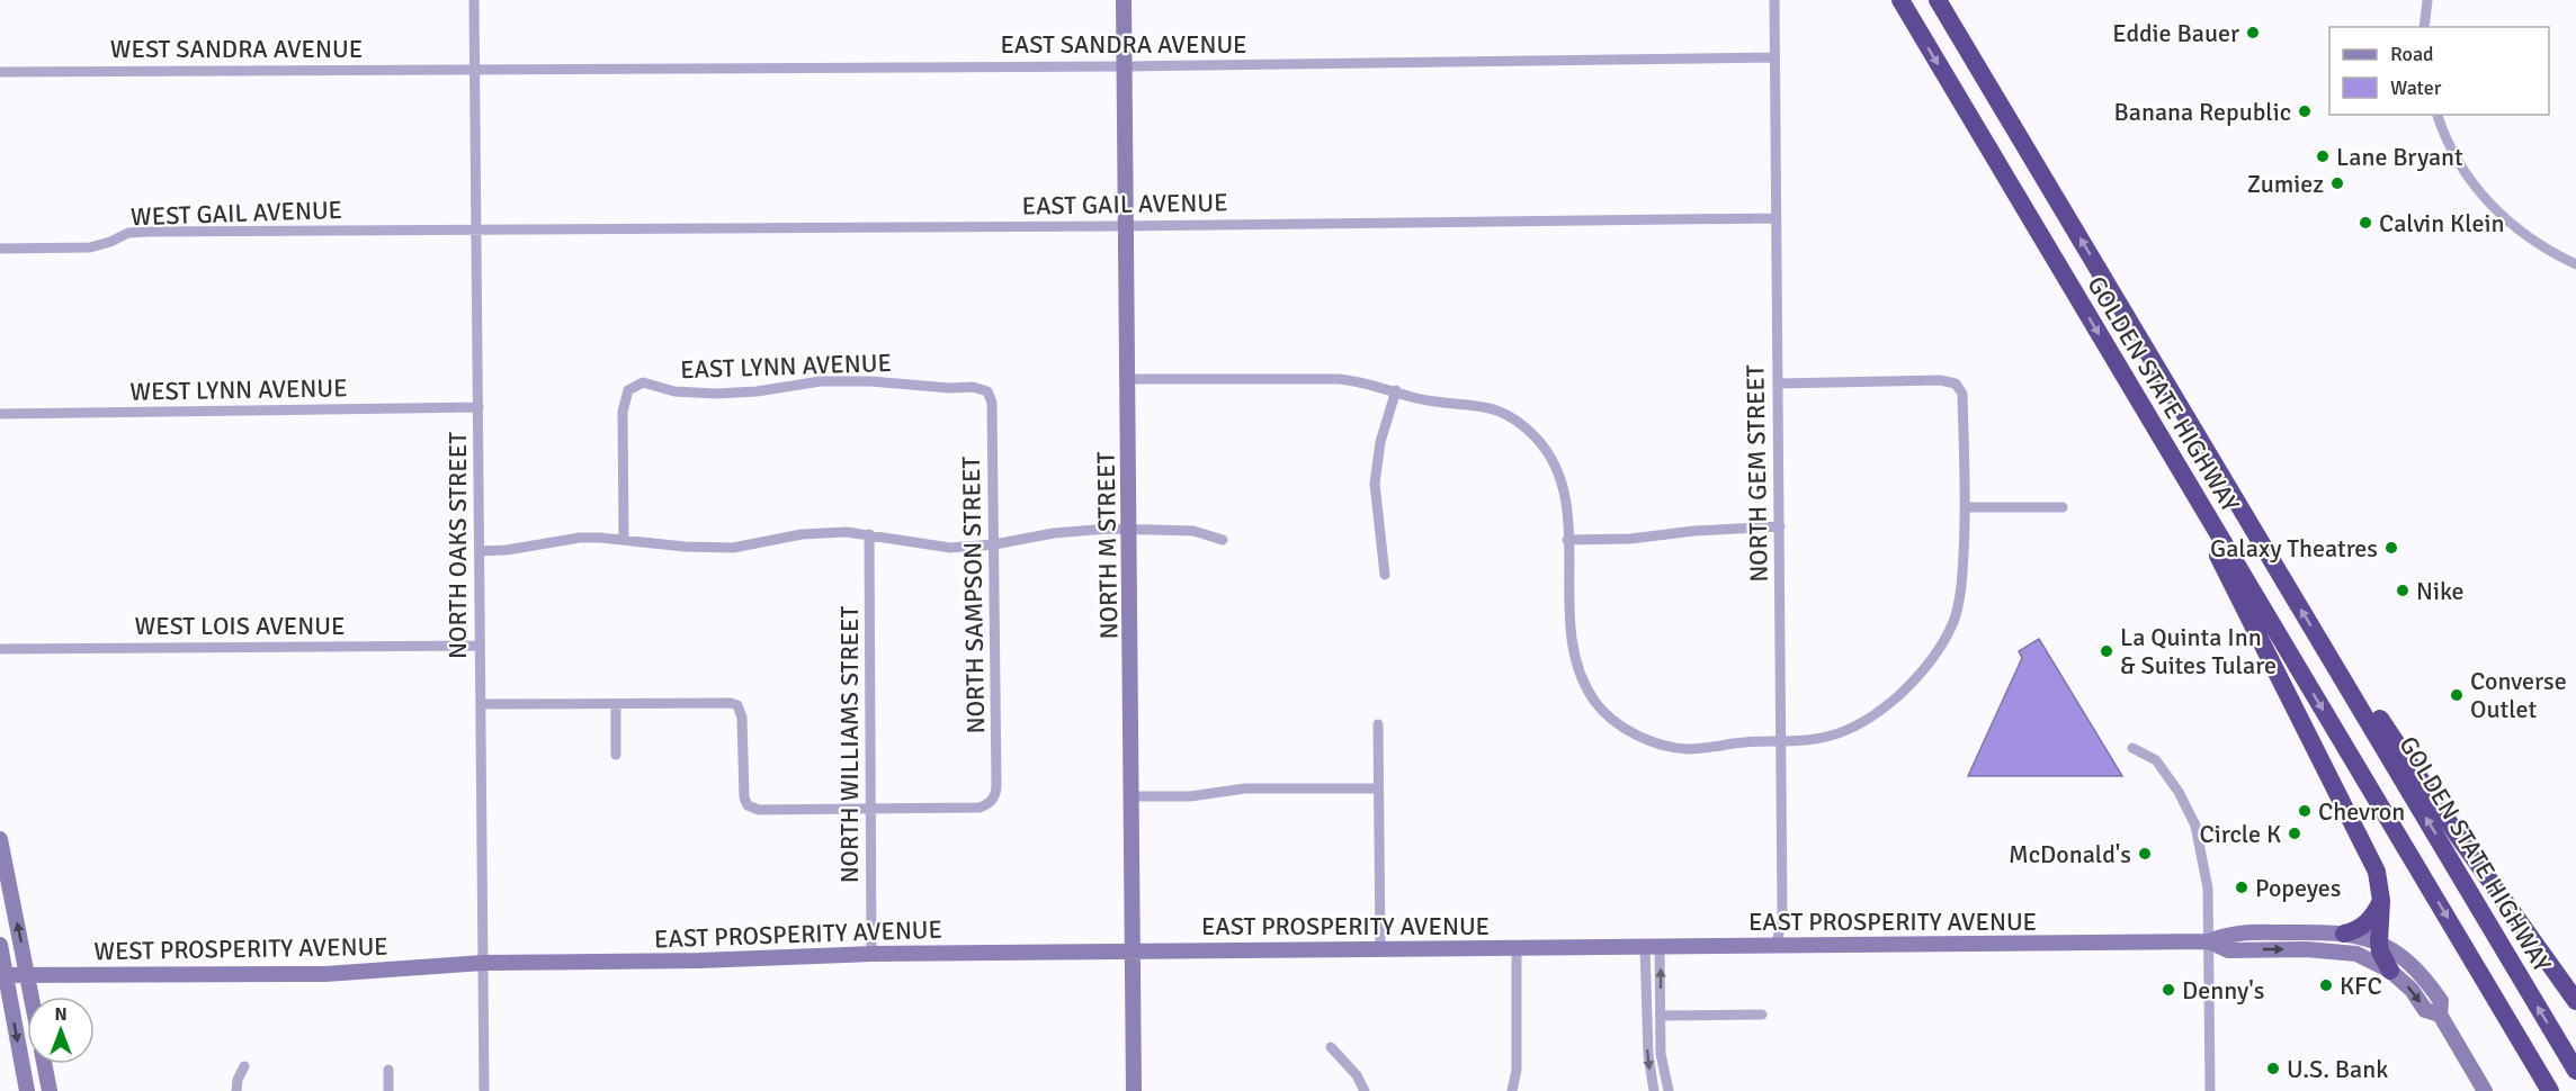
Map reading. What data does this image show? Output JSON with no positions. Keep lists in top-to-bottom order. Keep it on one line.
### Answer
{"streets":{"highway":["GOLDEN STATE HIGHWAY"],"main road":["NORTH M STREET","EAST PROSPERITY AVENUE","WEST PROSPERITY AVENUE"],"street":["EAST SANDRA AVENUE","WEST SANDRA AVENUE","EAST GAIL AVENUE","WEST GAIL AVENUE","EAST LYNN AVENUE","WEST LYNN AVENUE","NORTH GEM STREET","NORTH OAKS STREET","NORTH SAMPSON STREET","WEST LOIS AVENUE","NORTH WILLIAMS STREET"]},"crossings":[["EAST SANDRA AVENUE","WEST SANDRA AVENUE"],["EAST SANDRA AVENUE","NORTH GEM STREET"],["EAST SANDRA AVENUE","NORTH OAKS STREET"],["EAST SANDRA AVENUE","NORTH M STREET"],["WEST SANDRA AVENUE","NORTH OAKS STREET"],["EAST GAIL AVENUE","WEST GAIL AVENUE"],["EAST GAIL AVENUE","NORTH GEM STREET"],["EAST GAIL AVENUE","NORTH OAKS STREET"],["EAST GAIL AVENUE","NORTH M STREET"],["WEST GAIL AVENUE","NORTH OAKS STREET"],["EAST LYNN AVENUE","NORTH SAMPSON STREET"],["WEST LYNN AVENUE","NORTH OAKS STREET"],["NORTH GEM STREET","EAST PROSPERITY AVENUE"],["NORTH OAKS STREET","WEST LOIS AVENUE"],["NORTH OAKS STREET","EAST PROSPERITY AVENUE"],["NORTH OAKS STREET","WEST PROSPERITY AVENUE"],["NORTH M STREET","EAST PROSPERITY AVENUE"],["NORTH SAMPSON STREET","NORTH WILLIAMS STREET"],["NORTH WILLIAMS STREET","EAST PROSPERITY AVENUE"],["EAST PROSPERITY AVENUE","WEST PROSPERITY AVENUE"]],"places":["Eddie Bauer","Banana Republic","Lane Bryant","Zumiez","Calvin Klein","Galaxy Theatres","Nike","La Quinta Inn & Suites Tulare","Converse Outlet","Chevron","Circle K","McDonald's","Popeyes","KFC","Denny's","U.S. Bank"],"legend":["Road","Water"],"north":"top"}
